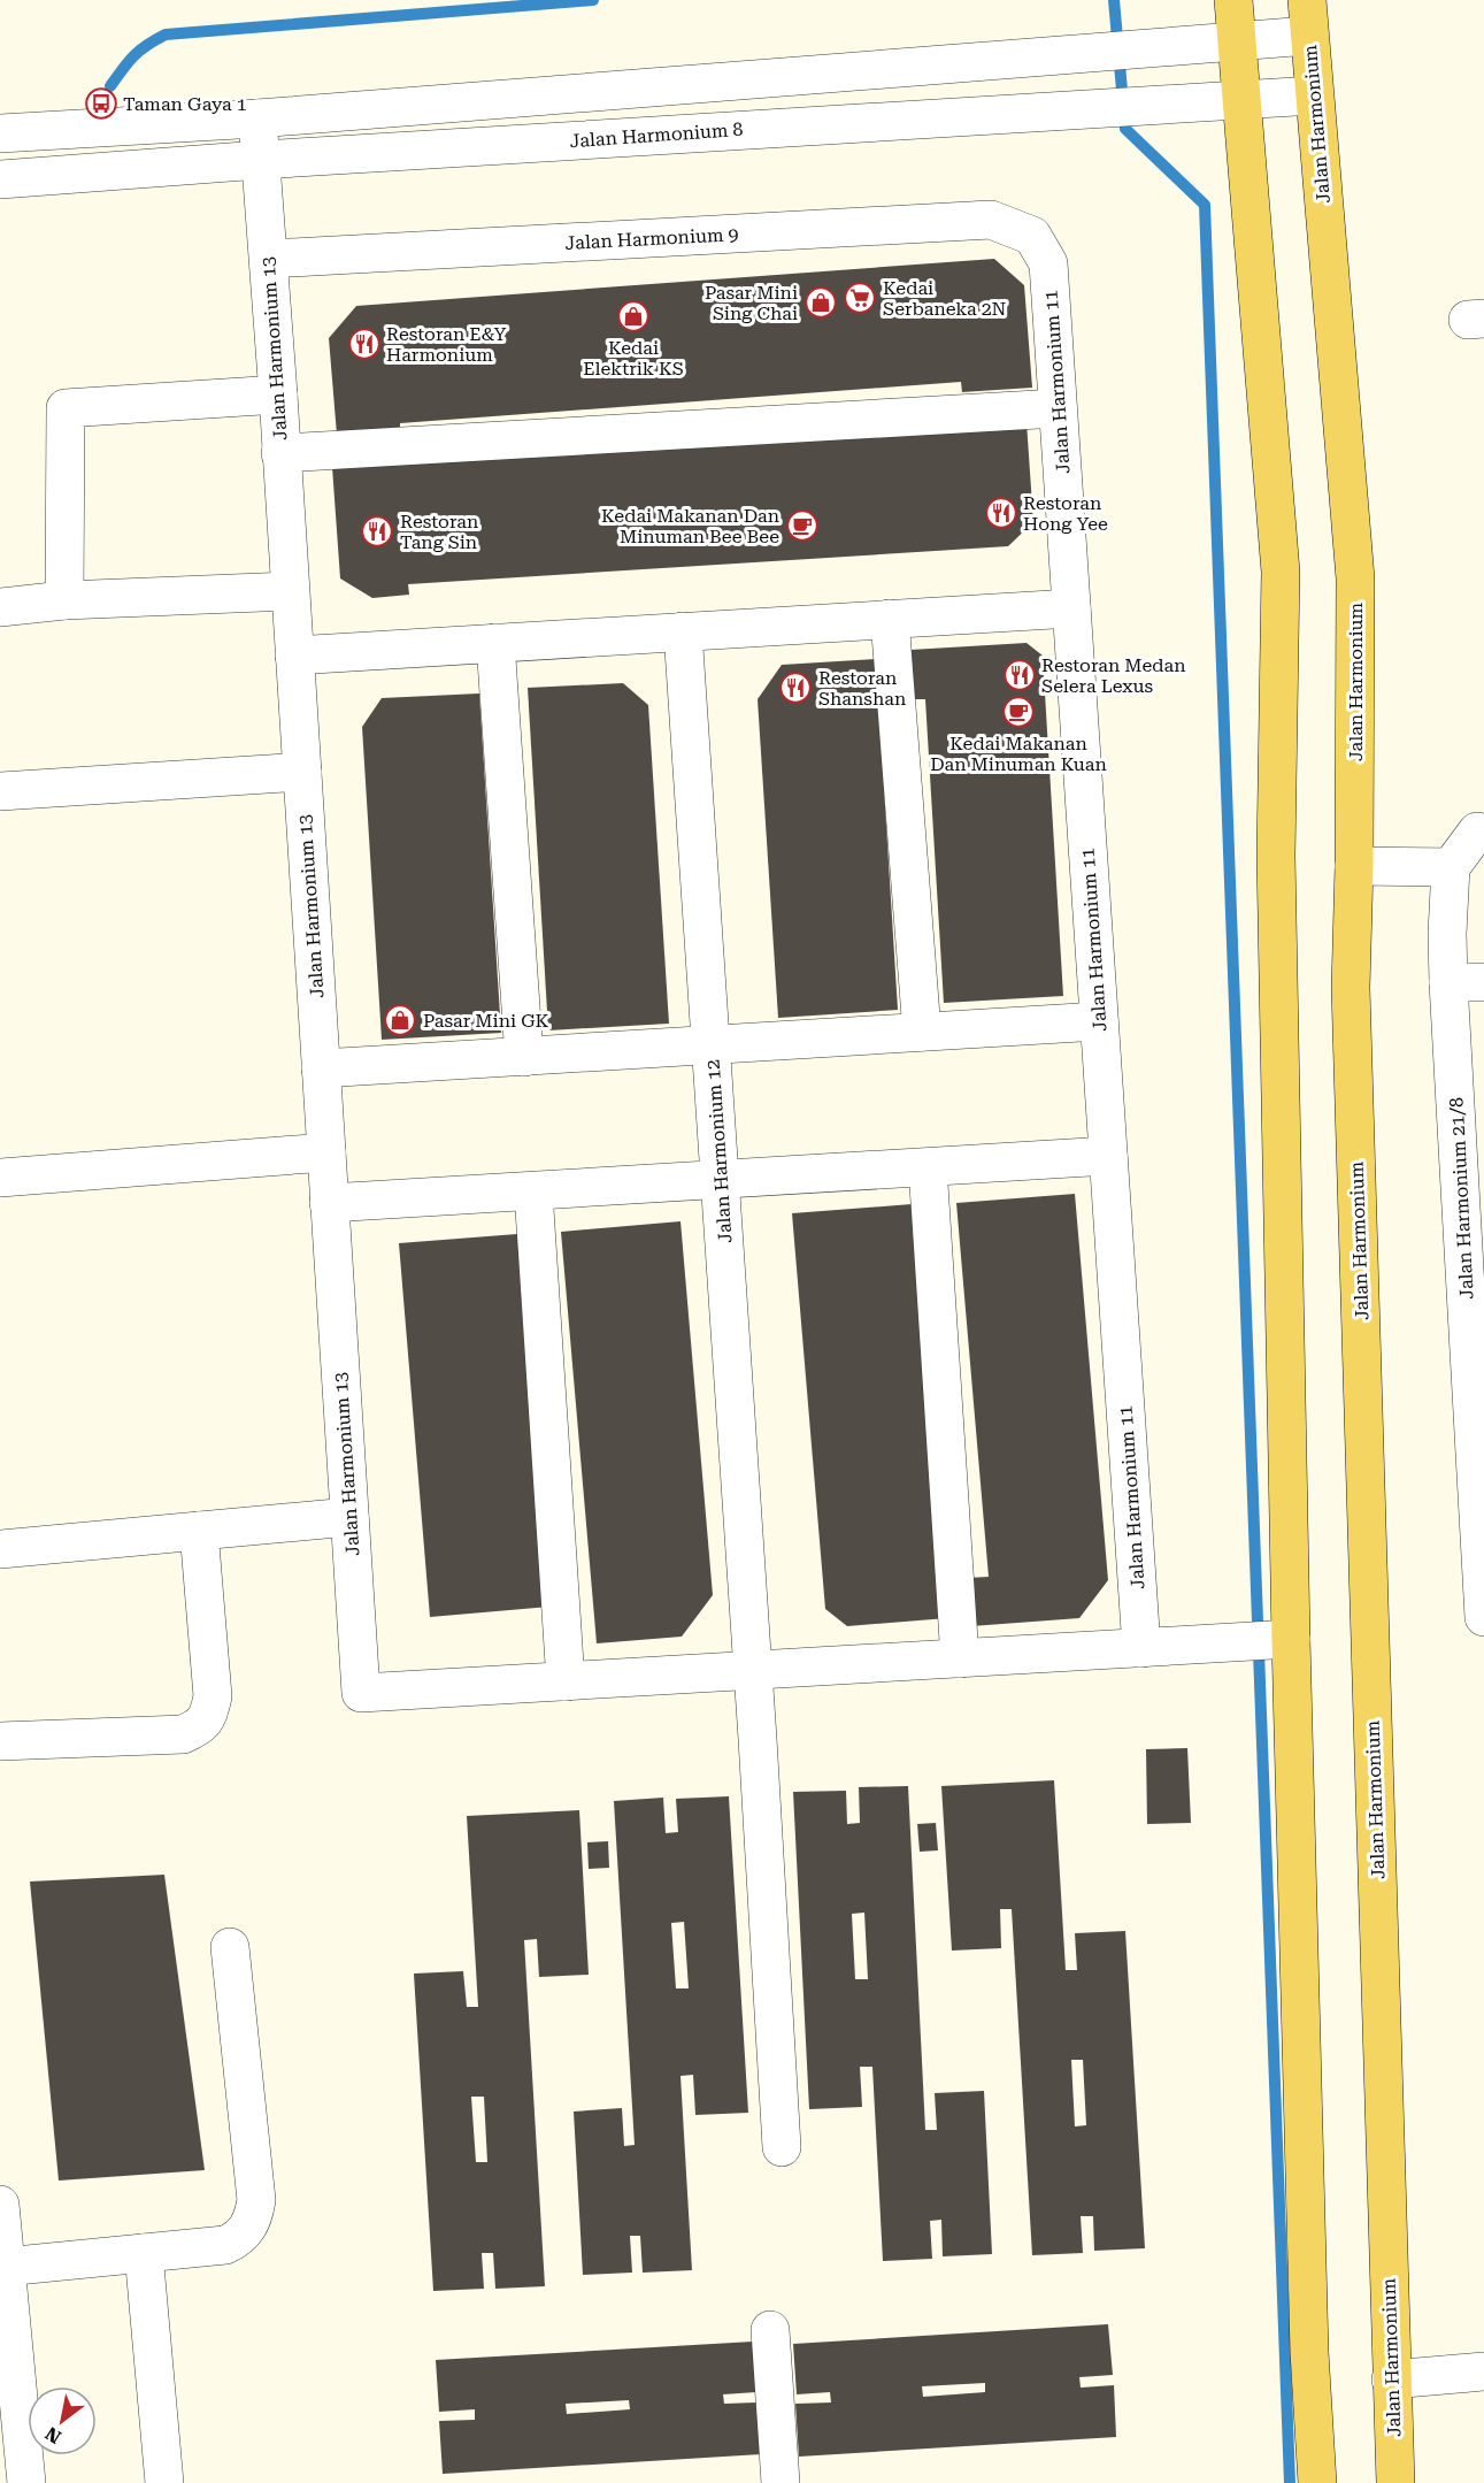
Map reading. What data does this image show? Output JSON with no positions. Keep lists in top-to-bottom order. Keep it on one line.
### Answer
{"streets":{"main road":["Jalan Harmonium"],"street":["Jalan Harmonium 8","Jalan Harmonium 9","Jalan Harmonium 13","Jalan Harmonium 11","Jalan Harmonium 12","Jalan Harmonium 21/8"]},"crossings":[["Jalan Harmonium","Jalan Harmonium 8"],["Jalan Harmonium 8","Jalan Harmonium 13"],["Jalan Harmonium 9","Jalan Harmonium 13"],["Jalan Harmonium 9","Jalan Harmonium 11"]],"places":{"bus stop":["Taman Gaya 1"],"supermarket":["Kedai Serbaneka 2N"],"shop":["Pasar Mini Sing Chai","Kedai Elektrik KS","Pasar Mini GK"],"restaurant":["Restoran E&Y Harmonium","Restoran Hong Yee","Restoran Tang Sin","Restoran Medan Selera Lexus","Restoran Shanshan"],"cafe":["Kedai Makanan Dan Minuman Bee Bee","Kedai Makanan Dan Minuman Kuan"]},"north":"bottom left"}
